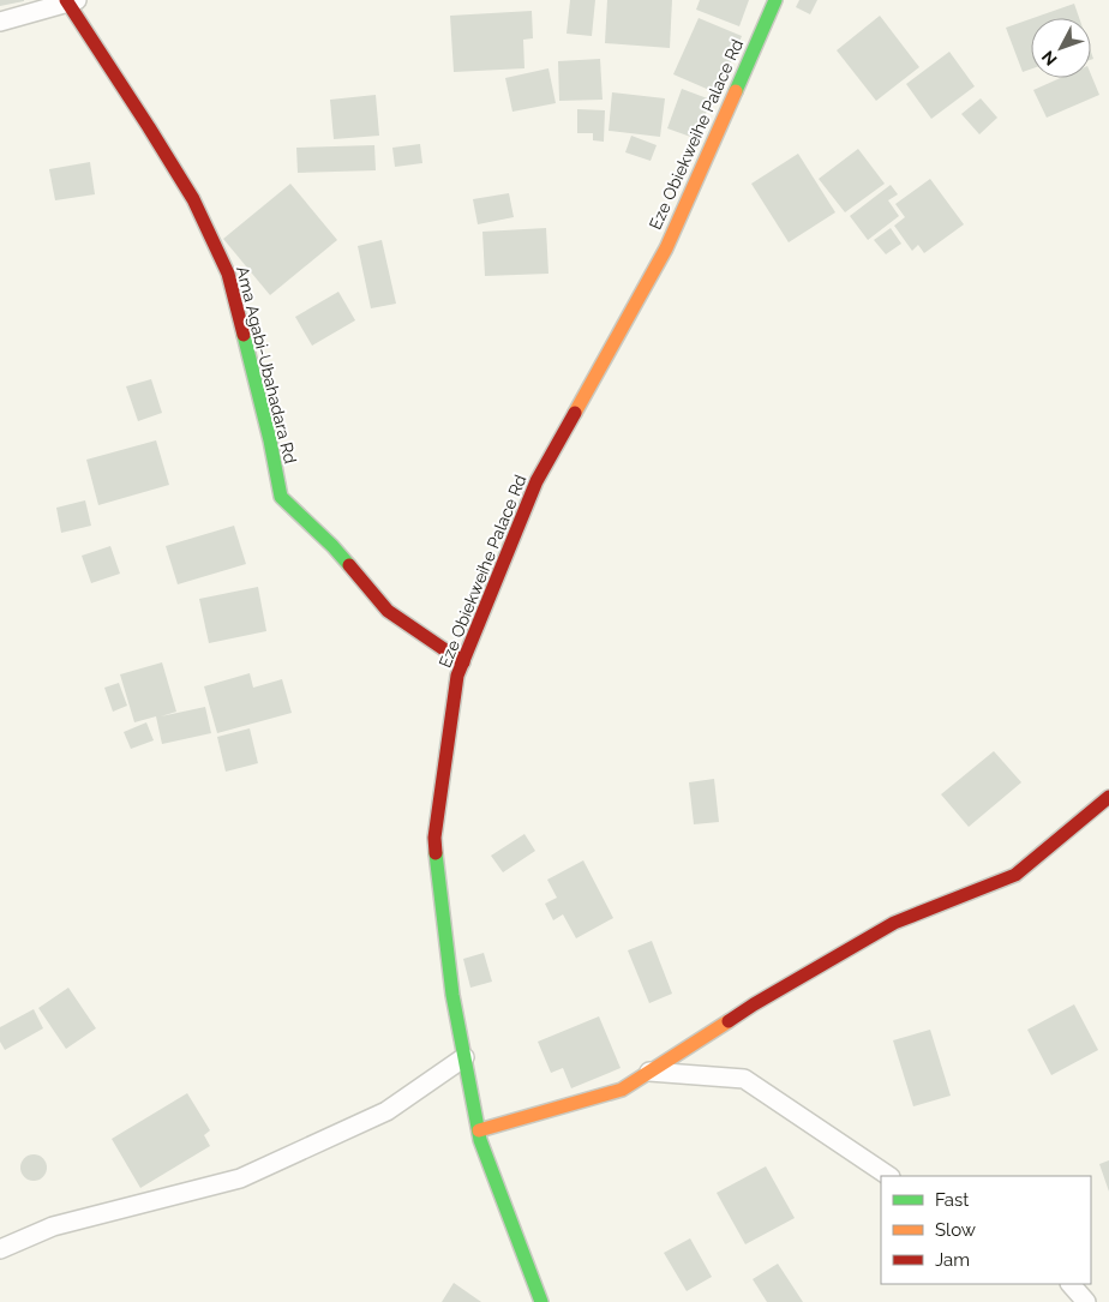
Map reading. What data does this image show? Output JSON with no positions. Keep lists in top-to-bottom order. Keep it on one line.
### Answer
{"streets":{"street":["Eze Obiekweihe Palace Rd","Ama Agabi-Ubahadara Rd"]},"crossings":[["Eze Obiekweihe Palace Rd","Ama Agabi-Ubahadara Rd"]],"legend":["Fast","Slow","Jam"],"north":"bottom left"}
